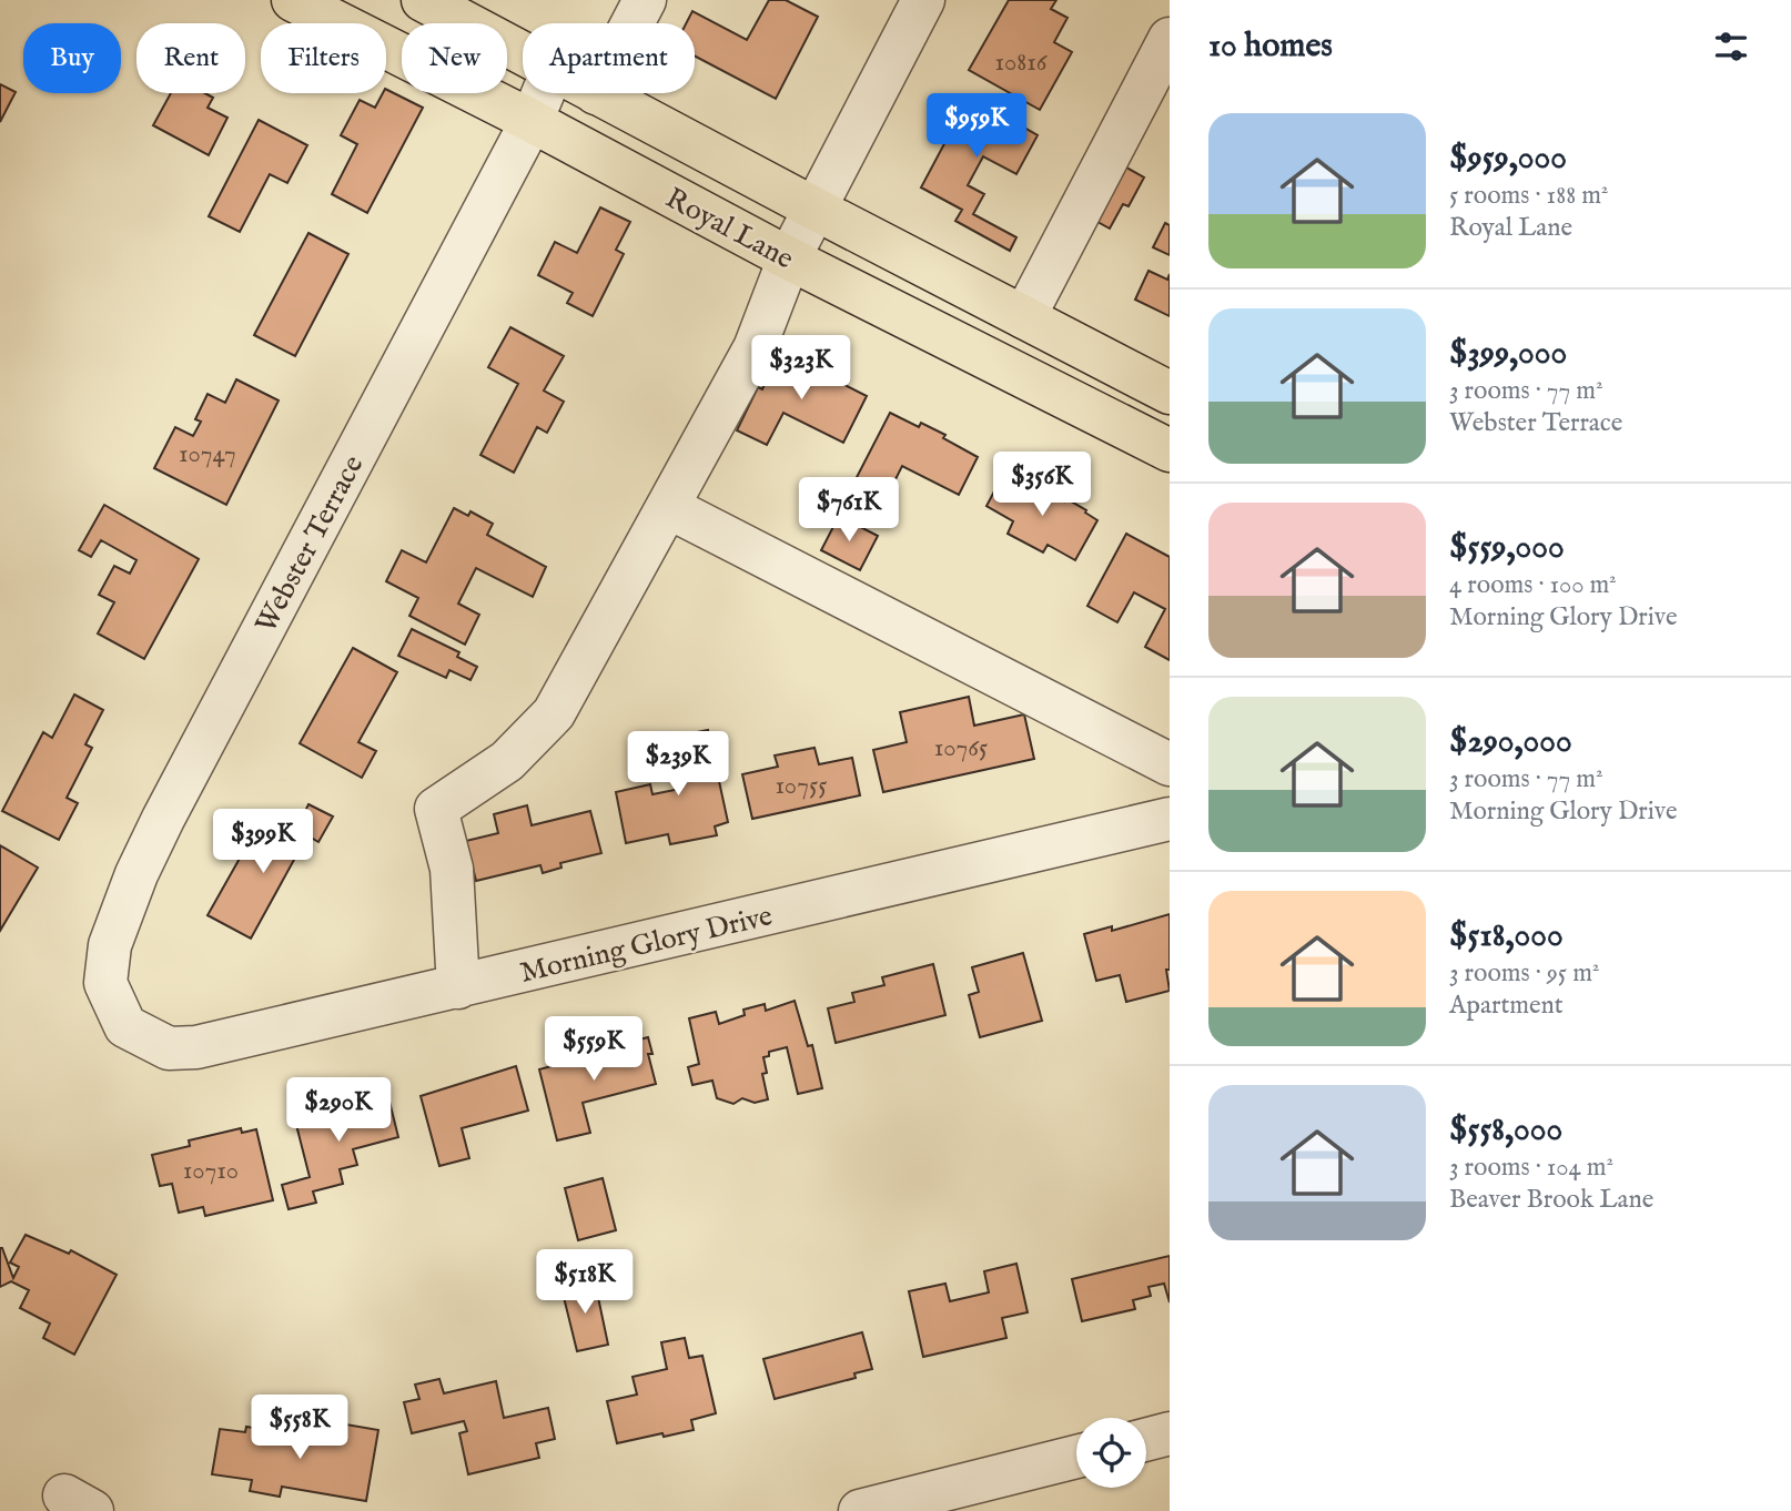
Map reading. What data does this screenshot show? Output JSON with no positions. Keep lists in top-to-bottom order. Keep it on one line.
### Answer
{"streets":{"main road":["Royal Lane"],"street":["Webster Terrace","Morning Glory Drive"]},"crossings":[["Royal Lane","Webster Terrace"],["Webster Terrace","Morning Glory Drive"]],"house_numbers":["10816","10747","10765","10755","10710"],"page":{"heading":"10 homes","chip":["Buy","Rent","Filters","New","Apartment"],"price":["$959K","$323K","$356K","$761K","$239K","$399K","$559K","$290K","$518K","$558K"],"list":[{"name":"$959,000","note":"5 rooms · 188 m² · Royal Lane"},{"name":"$399,000","note":"3 rooms · 77 m² · Webster Terrace"},{"name":"$559,000","note":"4 rooms · 100 m² · Morning Glory Drive"},{"name":"$290,000","note":"3 rooms · 77 m² · Morning Glory Drive"},{"name":"$518,000","note":"3 rooms · 95 m² · Apartment"},{"name":"$558,000","note":"3 rooms · 104 m² · Beaver Brook Lane"}]}}
